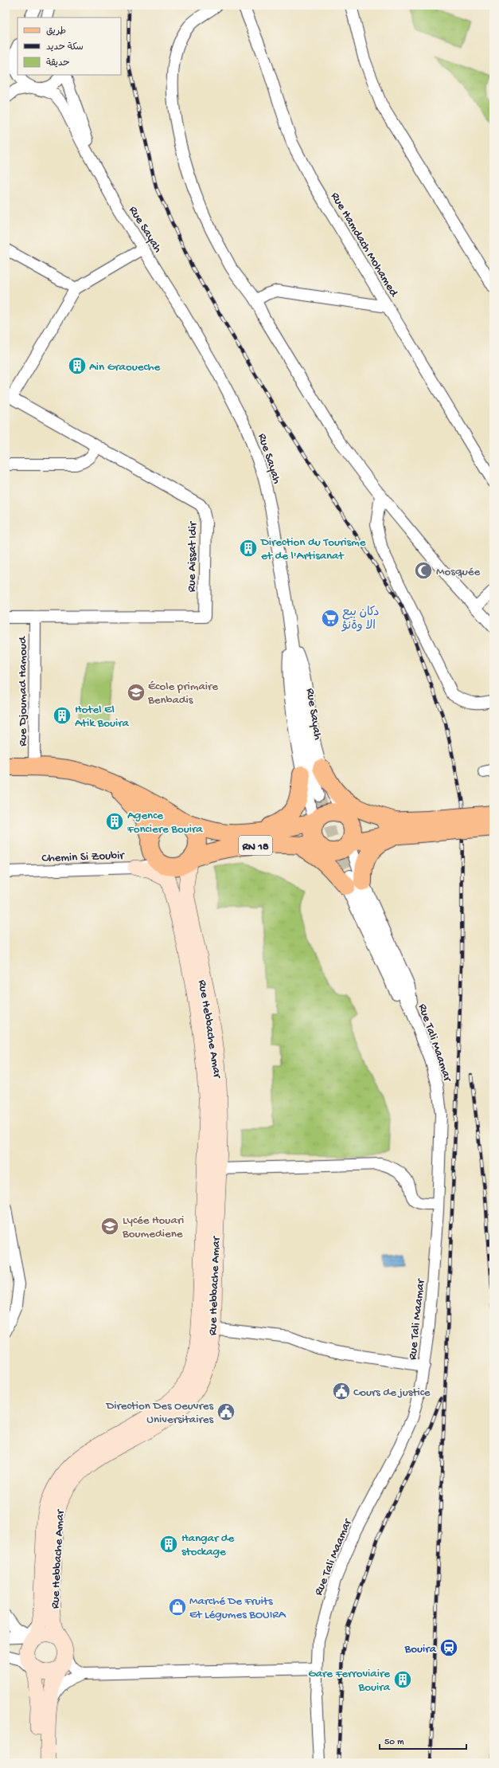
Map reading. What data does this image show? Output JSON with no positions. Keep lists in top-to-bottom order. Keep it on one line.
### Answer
{"streets":{"main road":["RN 18","Rue Hebbache Amar"],"street":["Rue Sayah","Rue Hamdach Mohamed","Rue Aissat Idir","Rue Djoumad Hamoud","Chemin Si Zoubir","Rue Tali Maamar"]},"crossings":[["Rue Aissat Idir","Rue Djoumad Hamoud"],["Rue Djoumad Hamoud","RN 18"],["RN 18","Rue Hebbache Amar"]],"places":{"building":["Ain Graoueche","Direction du Tourisme et de l'Artisanat","Hotel El Atik Bouira","Agence Fonciere Bouira","Hangar de stockage","Gare Ferroviaire Bouira"],"mosque":["Mosquée"],"supermarket":["دكان بيع الا وةنؤ"],"school or university":["École primaire Benbadis","Lycée Houari Boumediene"],"public building":["Cours de justice","Direction Des Oeuvres Universitaires"],"shop":["Marché De Fruits Et Légumes BOUIRA"],"station":["Bouira"]},"legend":["طريق","سكة حديد","حديقة"],"scale_bar":"50 m"}
